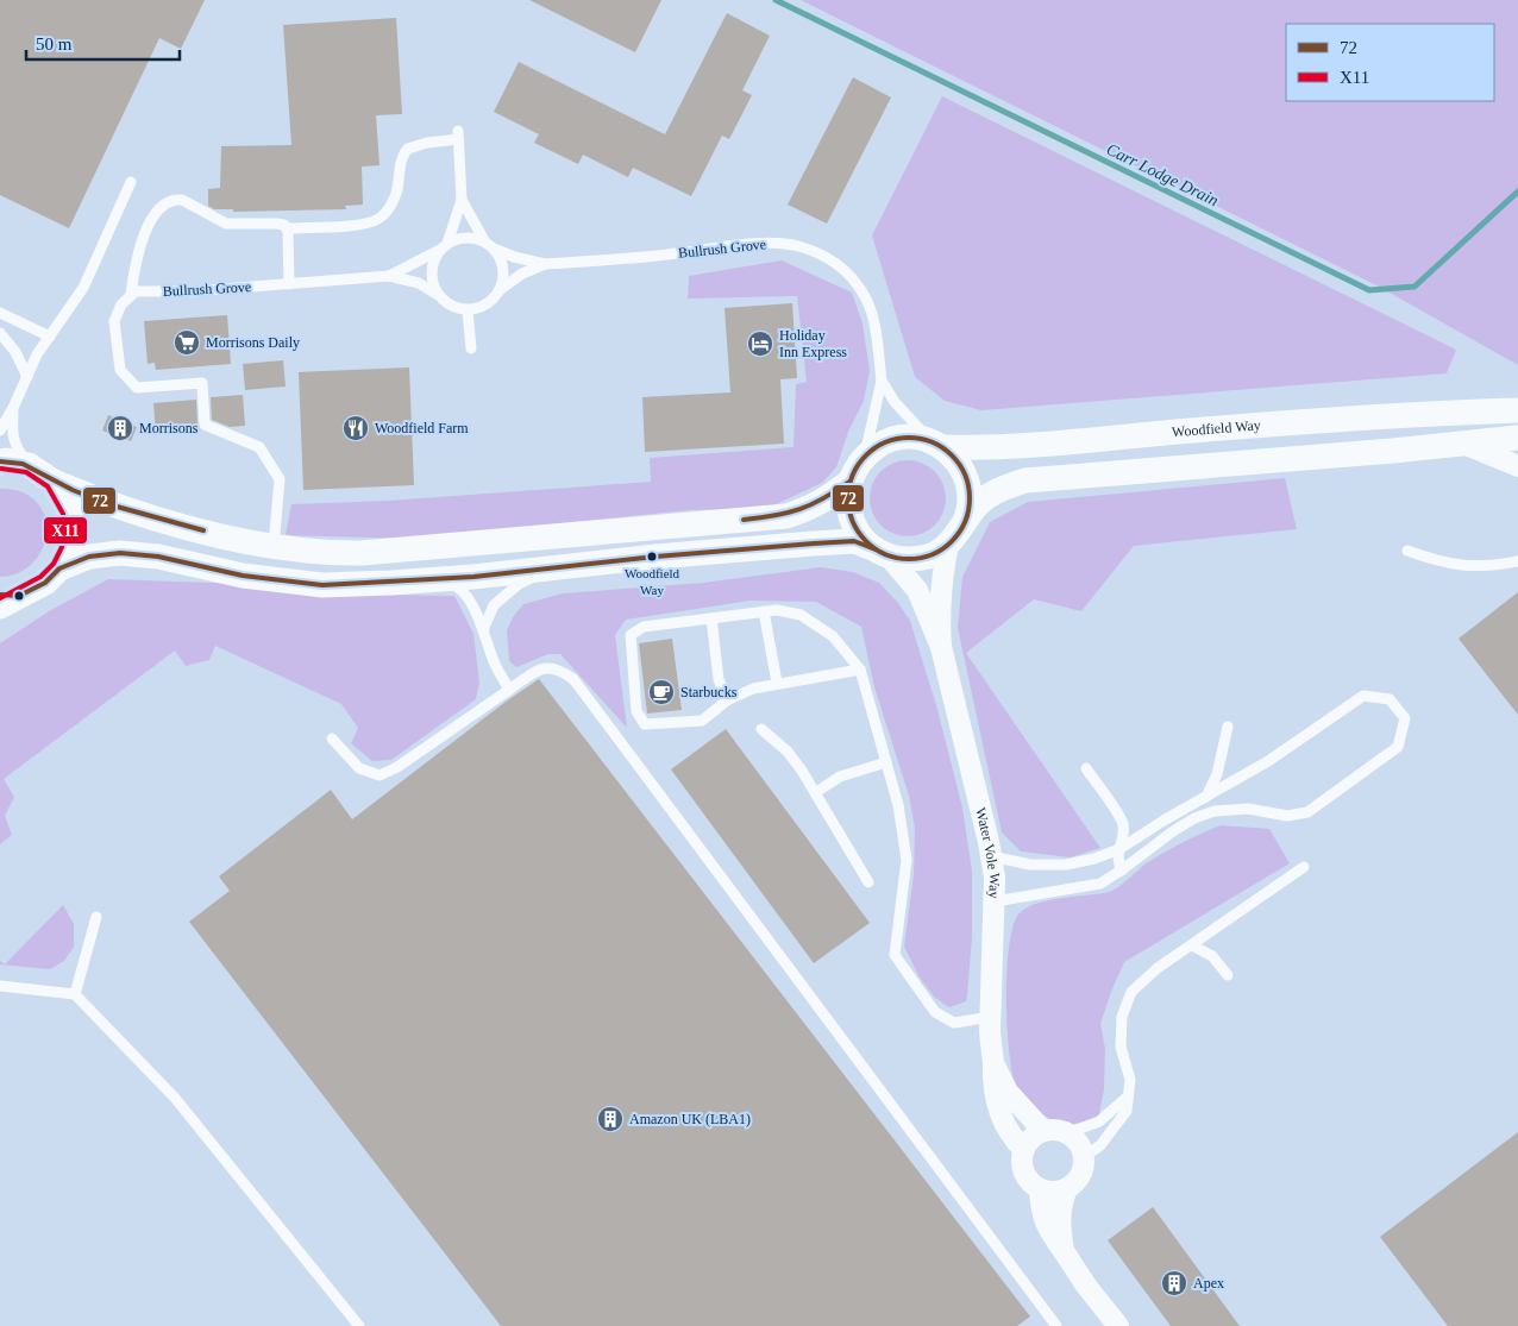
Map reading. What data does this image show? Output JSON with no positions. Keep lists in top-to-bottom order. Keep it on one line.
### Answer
{"streets":{"street":["Woodfield Way","Water Vole Way"],"lane":["Bullrush Grove"]},"crossings":[["Bullrush Grove","Woodfield Way"],["Bullrush Grove","Water Vole Way"],["Woodfield Way","Water Vole Way"]],"water":["Carr Lodge Drain"],"places":{"supermarket":["Morrisons Daily"],"hotel":["Holiday Inn Express"],"building":["Morrisons","Amazon UK (LBA1)","Apex"],"restaurant":["Woodfield Farm"],"other":["Woodfield Way"],"cafe":["Starbucks"]},"lines":["transit line 72","transit line X11"],"legend":["72","X11"],"scale_bar":"50 m"}
